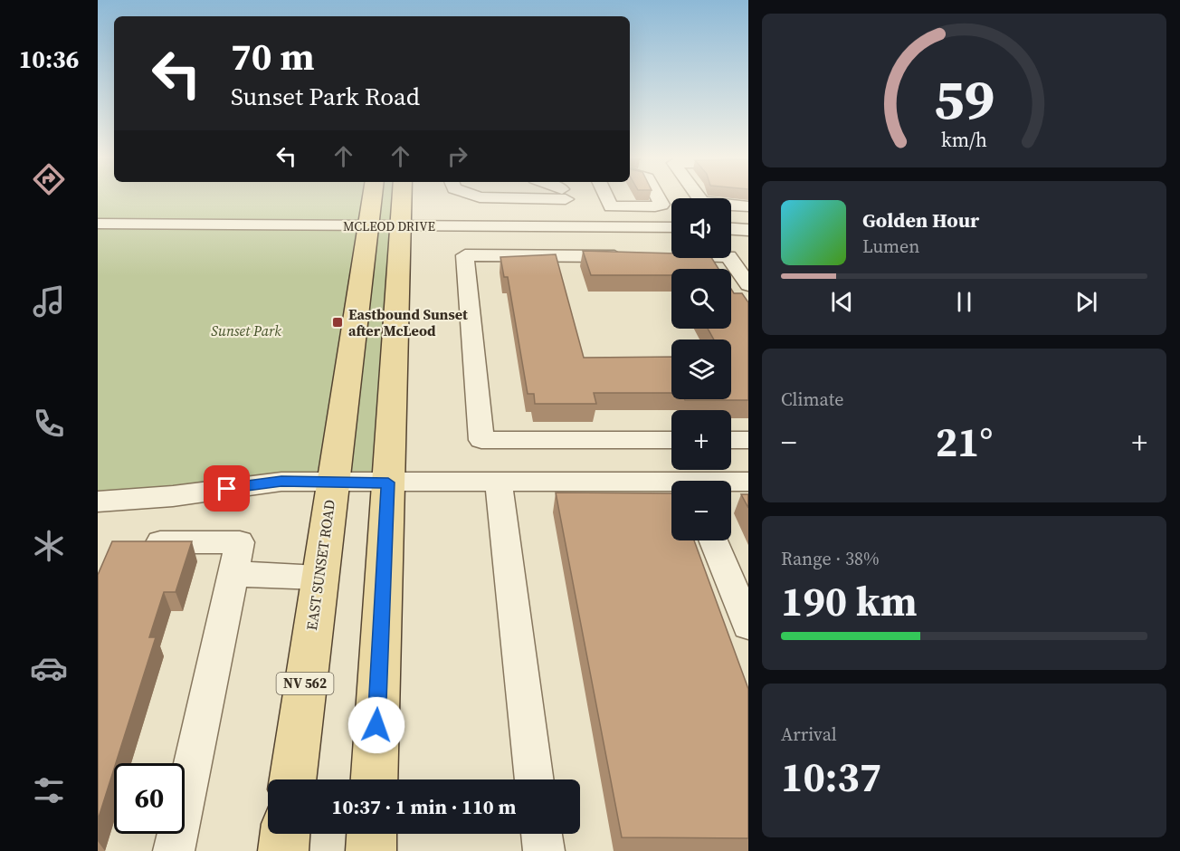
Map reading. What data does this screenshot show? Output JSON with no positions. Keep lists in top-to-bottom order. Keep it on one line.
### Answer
{"streets":{"main road":["EAST SUNSET ROAD","NV 562"],"street":["MCLEOD DRIVE"]},"crossings":[["MCLEOD DRIVE","EAST SUNSET ROAD"]],"parks":["Sunset Park"],"places":{"transit":["Eastbound Sunset after McLeod"]},"page":{"tabs":"10:36","turn":["70 m","Sunset Park Road"],"map_buttons":["+","−"],"song":["Golden Hour","Lumen"],"tile":["Climate",["Range · 38%","190 km"],["Arrival","10:37"]],"heat":["−","21°","+"],"limit":"60","trip":"10:37 · 1 min · 110 m","gauge":["59","km/h"]}}
